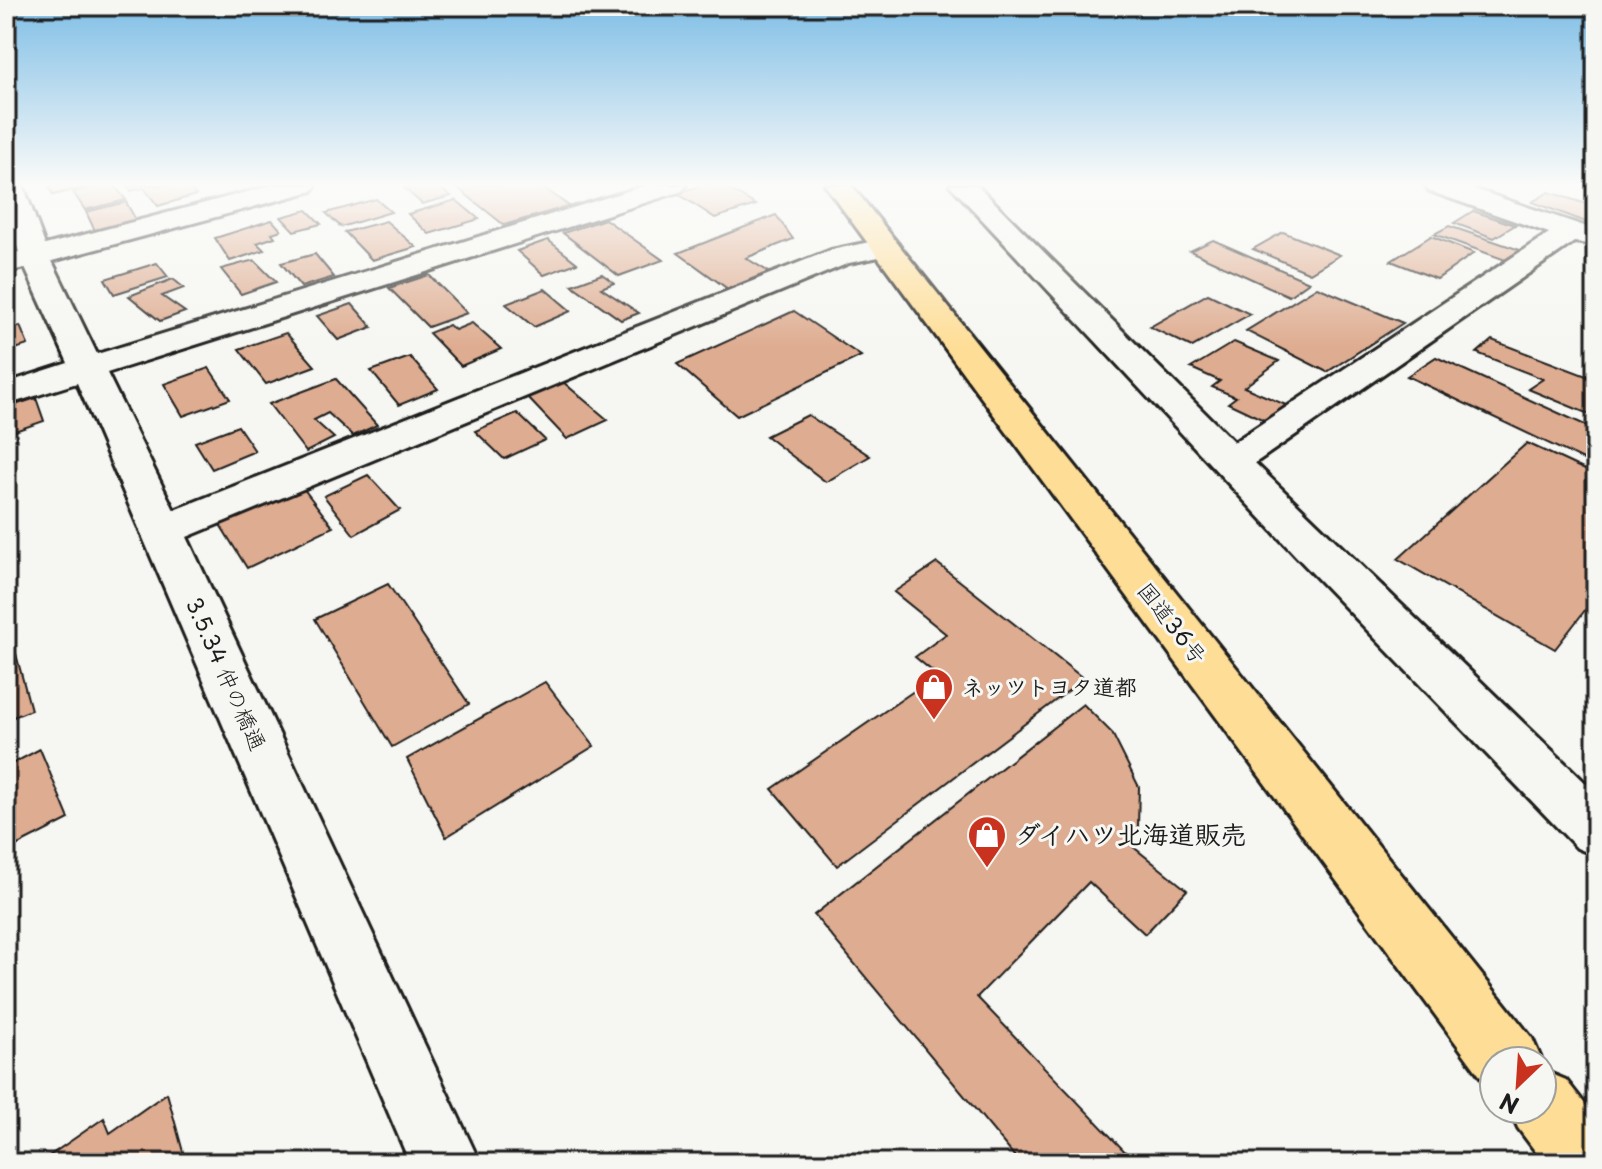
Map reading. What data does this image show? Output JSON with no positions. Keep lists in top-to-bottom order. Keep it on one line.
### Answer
{"streets":{"highway":["国道36号"],"street":["3.5.34 仲の橋通"]},"places":{"shop":["ネッツトヨタ道都","ダイハツ北海道販売"]},"north":"bottom left"}
